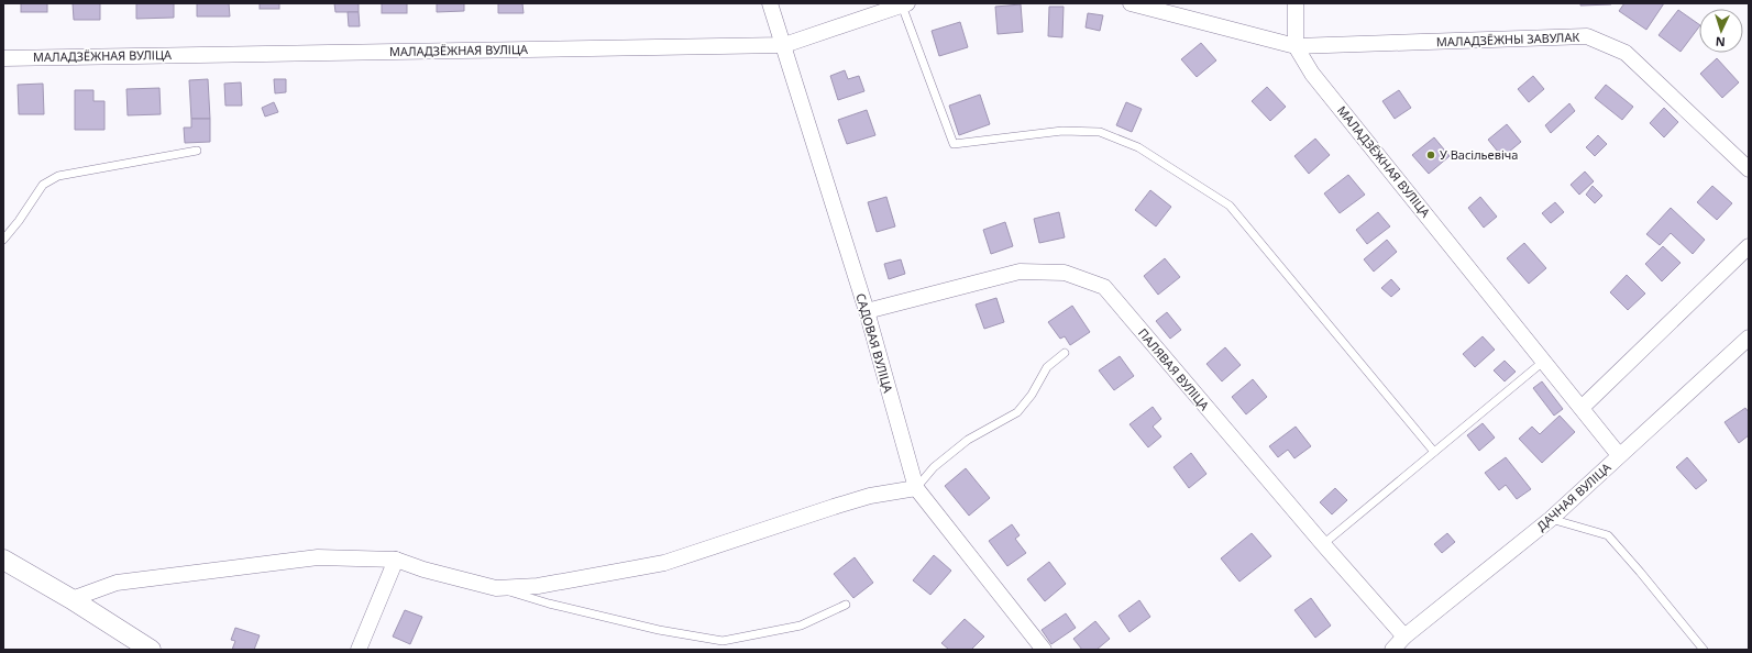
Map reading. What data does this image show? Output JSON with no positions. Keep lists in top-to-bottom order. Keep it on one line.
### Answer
{"streets":{"street":["МАЛАДЗЁЖНЫ ЗАВУЛАК","МАЛАДЗЁЖНАЯ ВУЛІЦА","САДОВАЯ ВУЛІЦА","ПАЛЯВАЯ ВУЛІЦА","ДАЧНАЯ ВУЛІЦА"]},"crossings":[["МАЛАДЗЁЖНЫ ЗАВУЛАК","МАЛАДЗЁЖНАЯ ВУЛІЦА"],["МАЛАДЗЁЖНАЯ ВУЛІЦА","САДОВАЯ ВУЛІЦА"],["МАЛАДЗЁЖНАЯ ВУЛІЦА","ДАЧНАЯ ВУЛІЦА"],["САДОВАЯ ВУЛІЦА","ПАЛЯВАЯ ВУЛІЦА"],["ПАЛЯВАЯ ВУЛІЦА","ДАЧНАЯ ВУЛІЦА"]],"places":["У Васільевіча"],"north":"bottom"}
